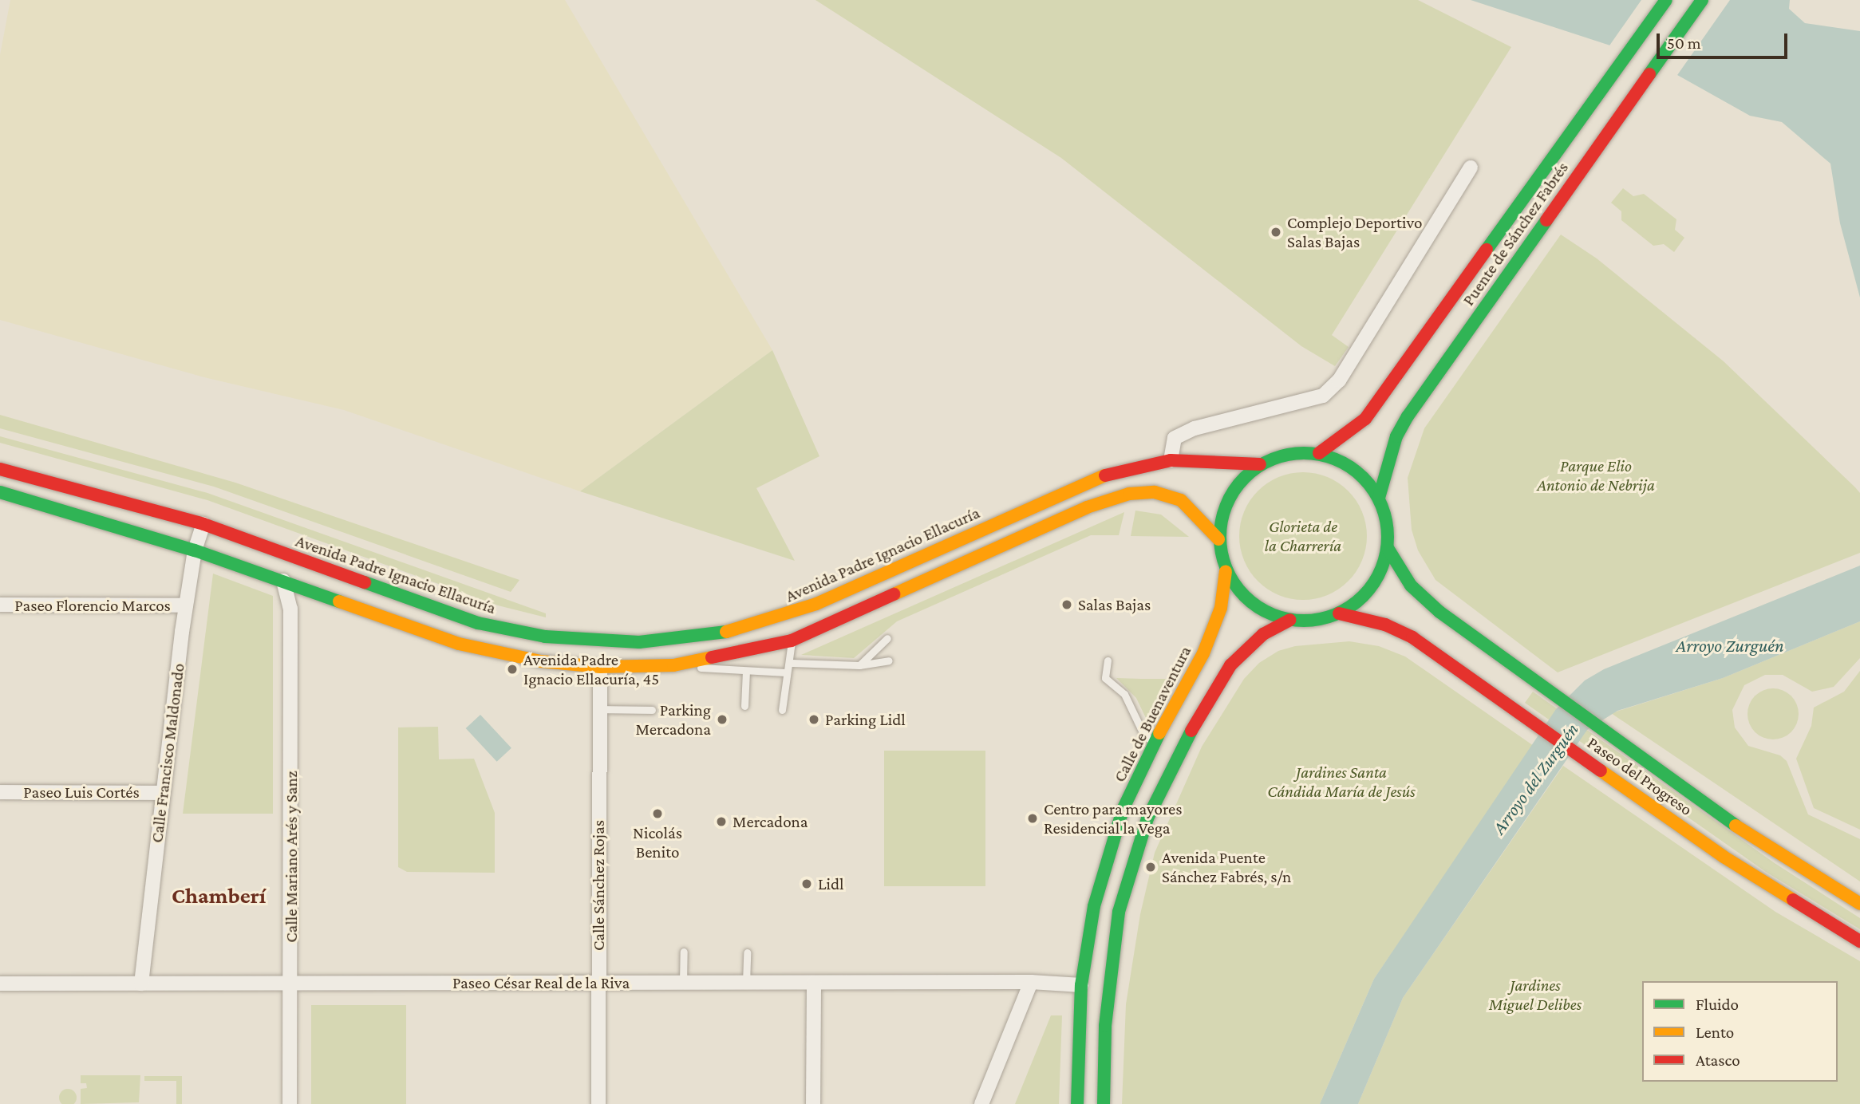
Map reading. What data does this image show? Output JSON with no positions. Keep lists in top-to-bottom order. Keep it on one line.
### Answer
{"streets":{"main road":["Puente de Sánchez Fabrés","Avenida Padre Ignacio Ellacuría","Calle de Buenaventura","Paseo del Progreso"],"street":["Paseo Florencio Marcos","Calle Francisco Maldonado","Paseo Luis Cortés","Calle Mariano Arés y Sanz","Calle Sánchez Rojas","Paseo César Real de la Riva"]},"crossings":[["Puente de Sánchez Fabrés","Avenida Padre Ignacio Ellacuría"],["Puente de Sánchez Fabrés","Calle de Buenaventura"],["Puente de Sánchez Fabrés","Paseo del Progreso"],["Avenida Padre Ignacio Ellacuría","Calle de Buenaventura"],["Avenida Padre Ignacio Ellacuría","Calle Francisco Maldonado"],["Avenida Padre Ignacio Ellacuría","Paseo del Progreso"],["Paseo Florencio Marcos","Calle Francisco Maldonado"],["Calle de Buenaventura","Paseo del Progreso"],["Calle de Buenaventura","Paseo César Real de la Riva"],["Calle Francisco Maldonado","Paseo Luis Cortés"],["Calle Francisco Maldonado","Paseo César Real de la Riva"],["Calle Mariano Arés y Sanz","Paseo César Real de la Riva"],["Calle Sánchez Rojas","Paseo César Real de la Riva"]],"districts":["Chamberí"],"water":["Arroyo Zurguén","Arroyo del Zurguén"],"parks":["Parque Elio Antonio de Nebrija","Glorieta de la Charrería","Jardines Santa Cándida María de Jesús","Jardines Miguel Delibes"],"places":["Complejo Deportivo Salas Bajas","Salas Bajas","Avenida Padre Ignacio Ellacuría, 45","Parking Mercadona","Parking Lidl","Nicolás Benito","Centro para mayores Residencial la Vega","Mercadona","Avenida Puente Sánchez Fabrés, s/n","Lidl"],"legend":["Fluido","Lento","Atasco"],"scale_bar":"50 m"}
